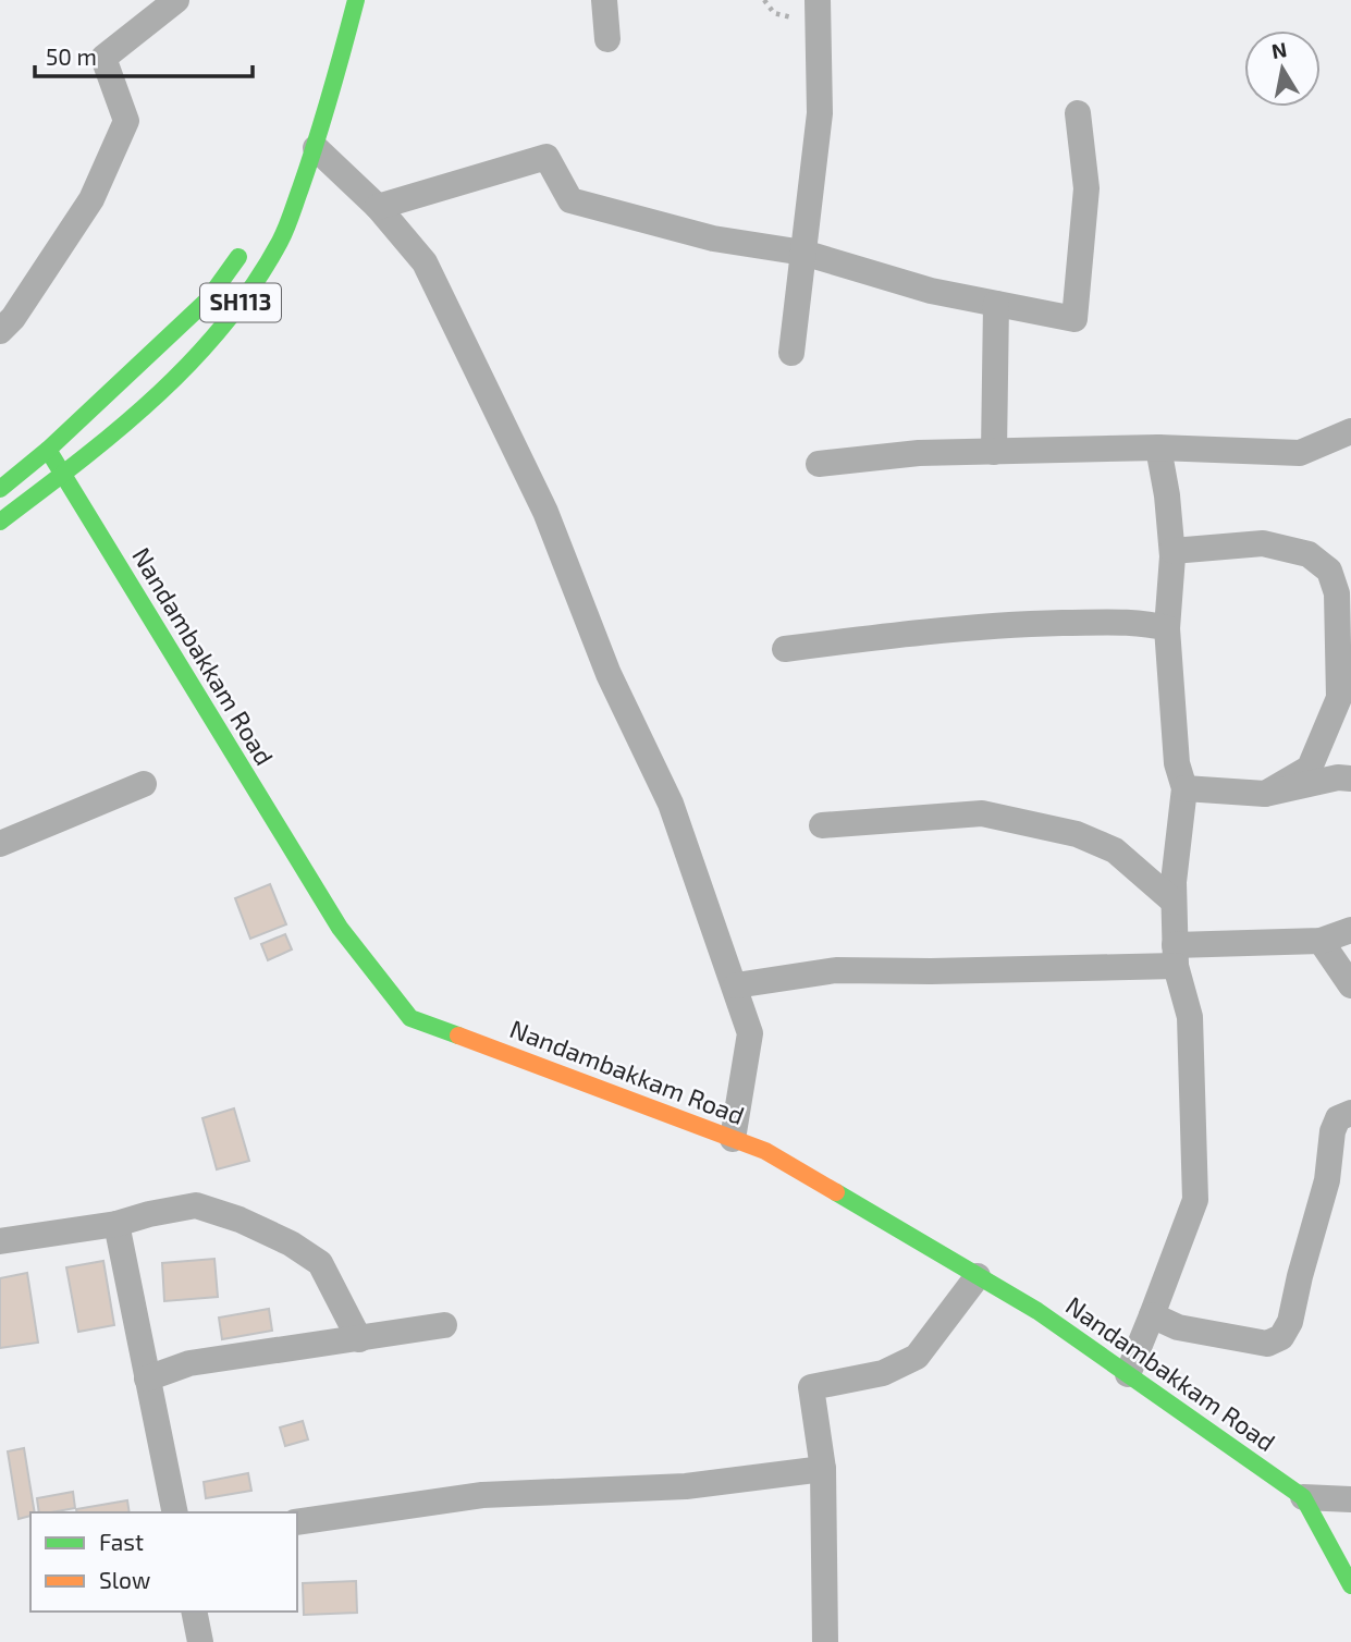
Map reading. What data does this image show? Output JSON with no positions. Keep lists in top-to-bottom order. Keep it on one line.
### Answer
{"streets":{"street":["SH113","Nandambakkam Road"]},"crossings":[["SH113","Nandambakkam Road"]],"legend":["Fast","Slow"],"scale_bar":"50 m","north":"top"}
